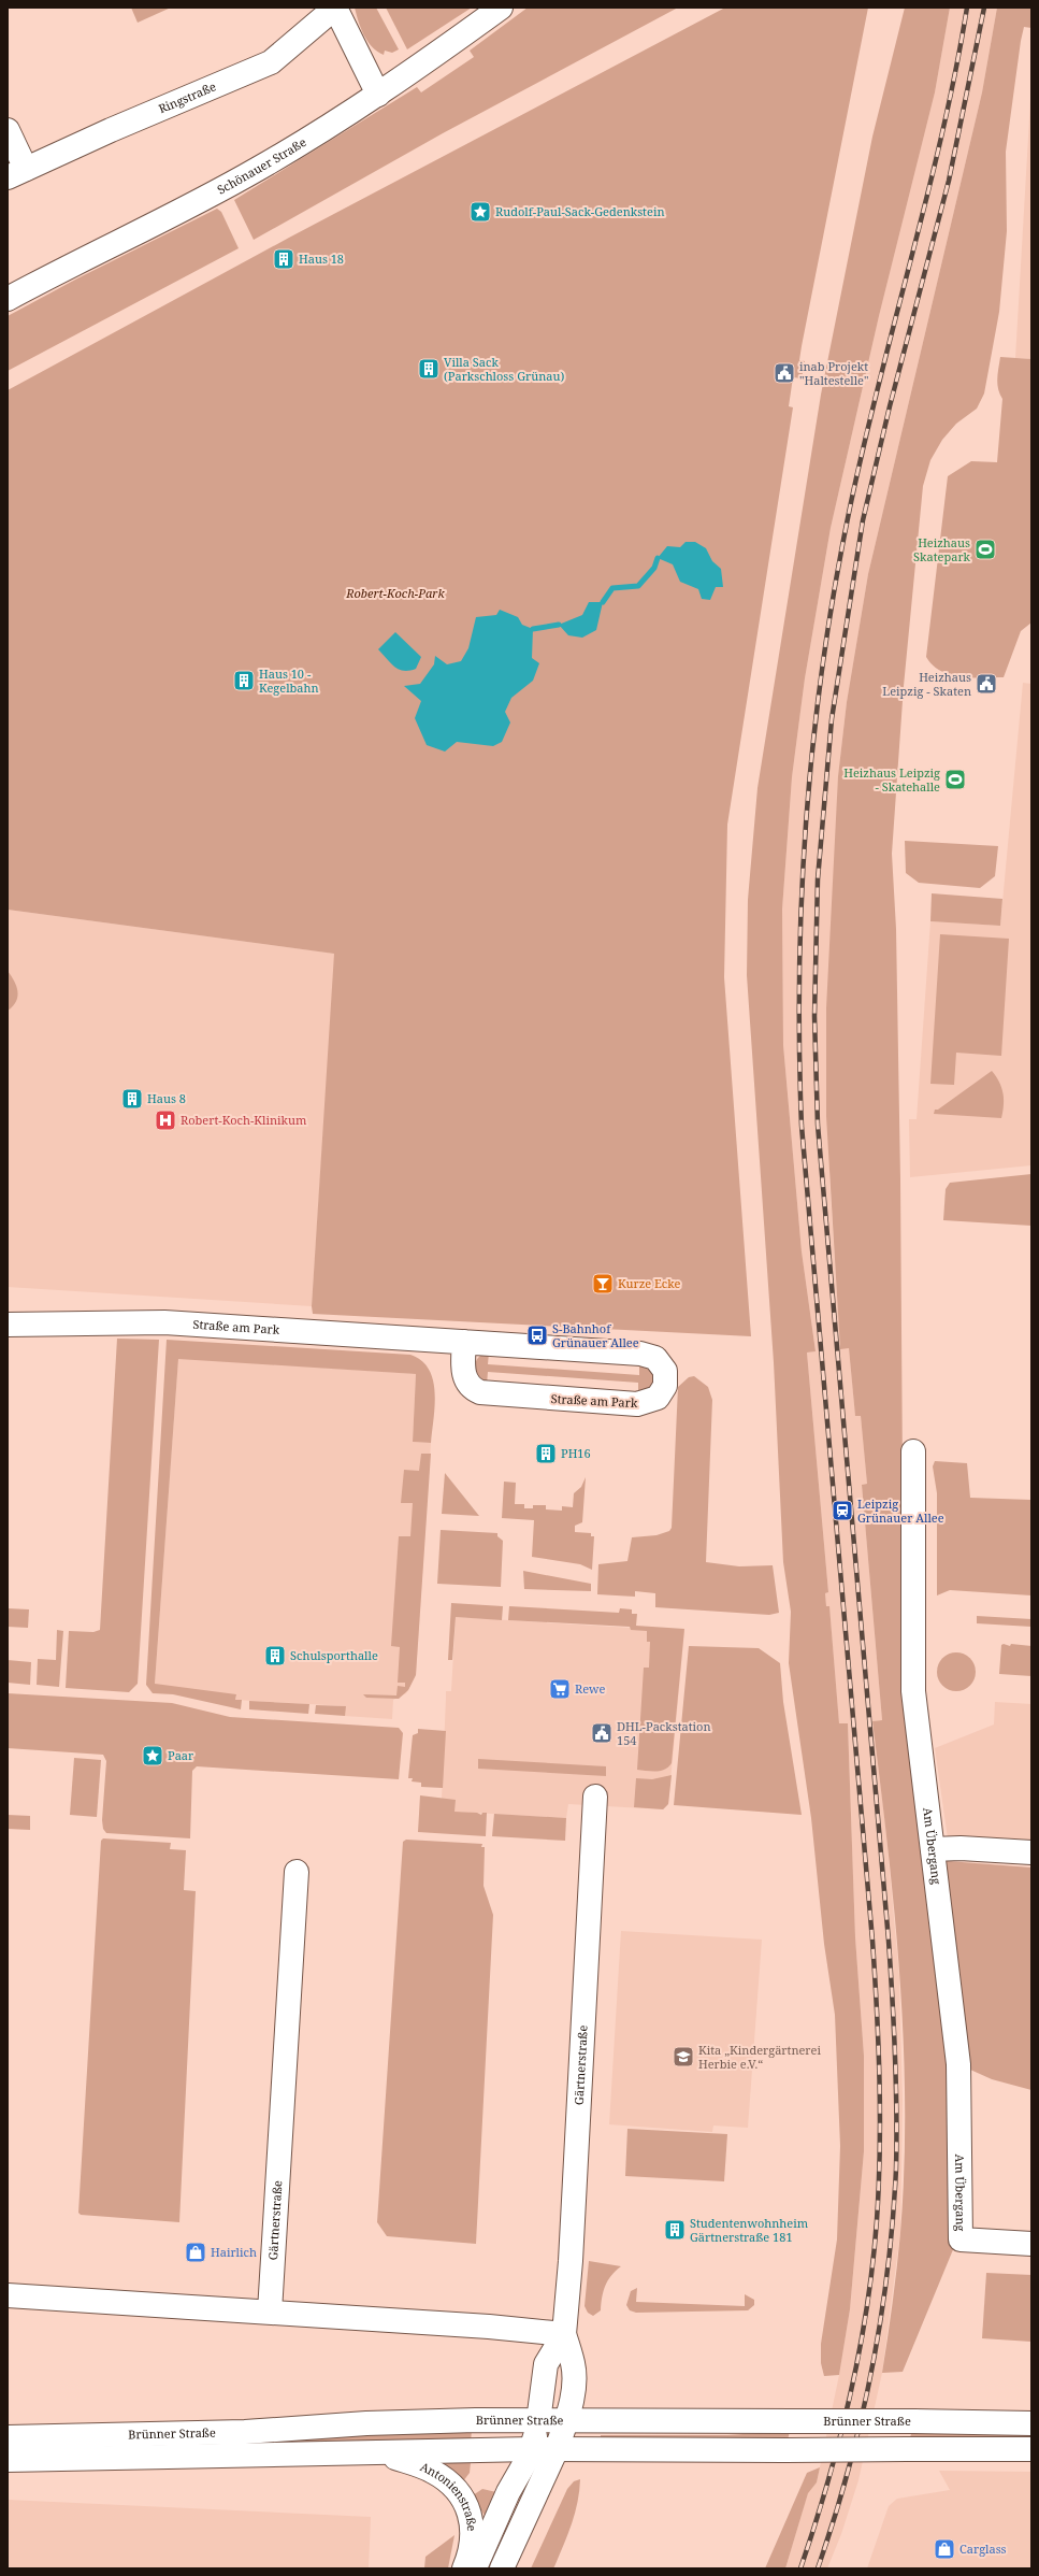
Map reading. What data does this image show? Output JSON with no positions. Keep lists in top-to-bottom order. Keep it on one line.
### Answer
{"streets":{"street":["Ringstraße","Schönauer Straße","Straße am Park","Am Übergang","Gärtnerstraße","Brünner Straße","Antonienstraße"]},"crossings":[["Gärtnerstraße","Brünner Straße"],["Gärtnerstraße","Antonienstraße"],["Brünner Straße","Antonienstraße"]],"parks":["Robert-Koch-Park"],"places":{"place":["Rudolf-Paul-Sack-Gedenkstein","Paar"],"building":["Haus 18","Villa Sack (Parkschloss Grünau)","Haus 10 - Kegelbahn","Haus 8","PH16","Schulsporthalle","Studentenwohnheim Gärtnerstraße 181"],"public building":["inab Projekt \"Haltestelle\"","Heizhaus Leipzig - Skaten","DHL-Packstation 154"],"sports":["Heizhaus Skatepark","Heizhaus Leipzig - Skatehalle"],"hospital":["Robert-Koch-Klinikum"],"bar":["Kurze Ecke"],"bus stop":["S-Bahnhof Grünauer Allee"],"station":["Leipzig Grünauer Allee"],"supermarket":["Rewe"],"school or university":["Kita „Kindergärtnerei Herbie e.V.“"],"shop":["Hairlich","Carglass"]}}
